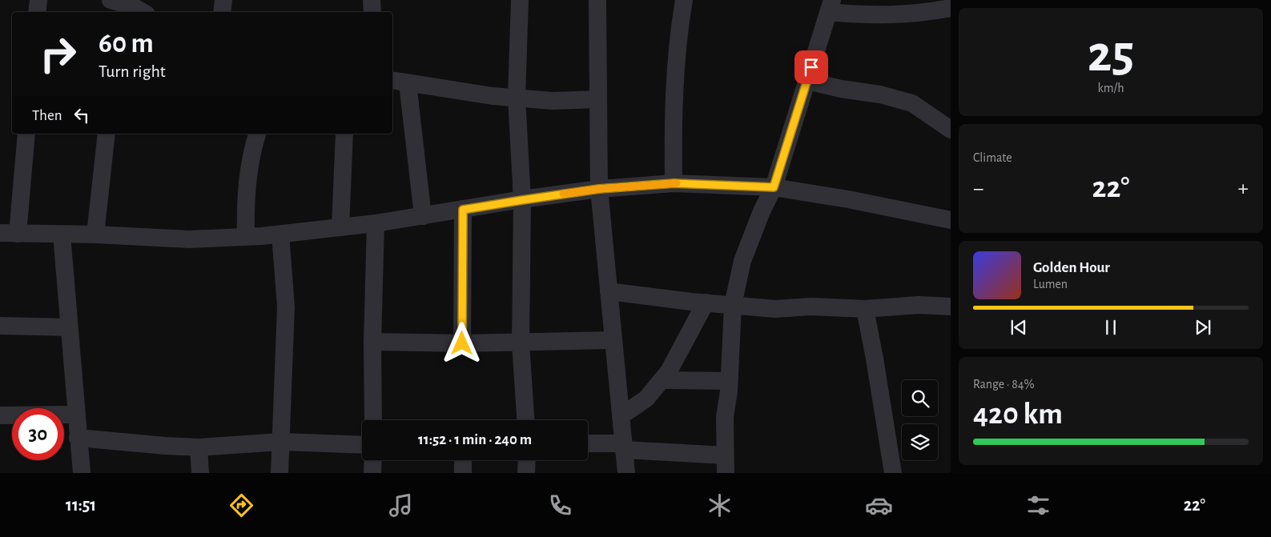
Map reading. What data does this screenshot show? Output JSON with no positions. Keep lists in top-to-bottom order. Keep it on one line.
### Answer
{"page":{"tile":[["25","km/h"],"Climate",["Range · 84%","420 km"]],"turn":["60 m","Turn right"],"then":"Then","heat":["−","22°","+"],"song":["Golden Hour","Lumen"],"limit":"30","trip":"11:52 · 1 min · 240 m","tabs":["11:51","22°"]}}
